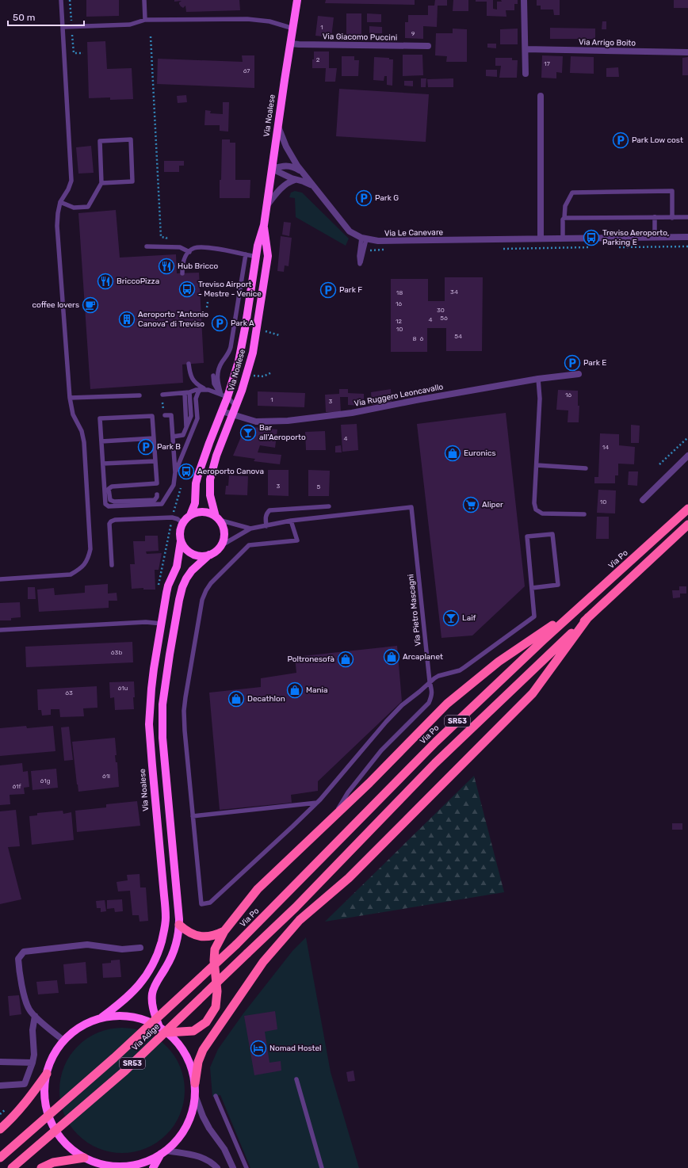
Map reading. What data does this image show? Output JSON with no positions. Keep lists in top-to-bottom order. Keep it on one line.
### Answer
{"streets":{"highway":["Via Po","SR53","Via Adige"],"main road":["Via Noalese"],"street":["Via Giacomo Puccini","Via Arrigo Boito","Via Le Canevare","Via Ruggero Leoncavallo"],"lane":["Via Pietro Mascagni"]},"crossings":[["Via Giacomo Puccini","Via Noalese"],["Via Noalese","Via Le Canevare"],["Via Noalese","Via Ruggero Leoncavallo"],["Via Noalese","Via Pietro Mascagni"],["Via Po","Via Adige"],["SR53","Via Adige"]],"places":{"parking":["Park Low cost","Park G","Park F","Park A","Park E","Park B"],"bus stop":["Treviso Aeroporto, Parking E","Treviso Airport - Mestre - Venice","Aeroporto Canova"],"restaurant":["Hub Bricco","BriccoPizza"],"cafe":["coffee lovers"],"building":["Aeroporto \"Antonio Canova\" di Treviso"],"bar":["Bar all'Aeroporto","Laif"],"shop":["Euronics","Arcaplanet","Poltronesofà","Mania","Decathlon"],"supermarket":["Aliper"],"hotel":["Nomad Hostel"]},"house_numbers":["1","9","2","17","67","34","18","16","30","56","4","12","10","54","8","6","16","1","3","4","14","3","5","10","63b","61u","63","61i","61g","61f"],"scale_bar":"50 m"}
